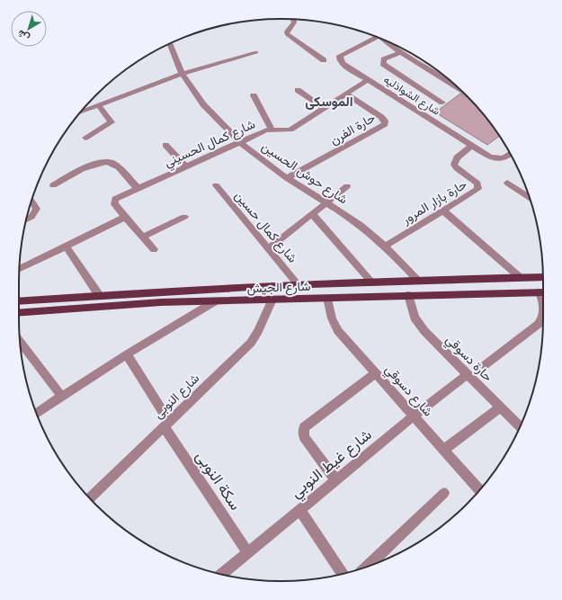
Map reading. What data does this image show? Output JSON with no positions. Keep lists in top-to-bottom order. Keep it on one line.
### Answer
{"streets":{"main road":["شارع الجيش"],"street":["شارع الشواذليه","حارة الفرن","شارع كمال الحسيني","شارع حوش الحسين","حارة بازار المرور","شارع كمال حسين","حارة دسوقي","شارع دسوقي","شارع النوبى","شارع غيط النوبي","سكة النوبى"]},"crossings":[["شارع الشواذليه","شارع كمال الحسيني"],["شارع الشواذليه","حارة بازار المرور"],["حارة الفرن","شارع كمال الحسيني"],["حارة الفرن","شارع حوش الحسين"],["شارع كمال الحسيني","شارع حوش الحسين"],["شارع حوش الحسين","حارة بازار المرور"],["شارع حوش الحسين","شارع الجيش"],["شارع كمال حسين","شارع الجيش"],["شارع الجيش","حارة دسوقي"],["شارع الجيش","شارع دسوقي"],["شارع الجيش","شارع النوبى"],["حارة دسوقي","شارع غيط النوبي"],["شارع دسوقي","شارع غيط النوبي"],["شارع النوبى","سكة النوبى"],["شارع غيط النوبي","سكة النوبى"]],"districts":["الموسكى"],"north":"bottom left"}
